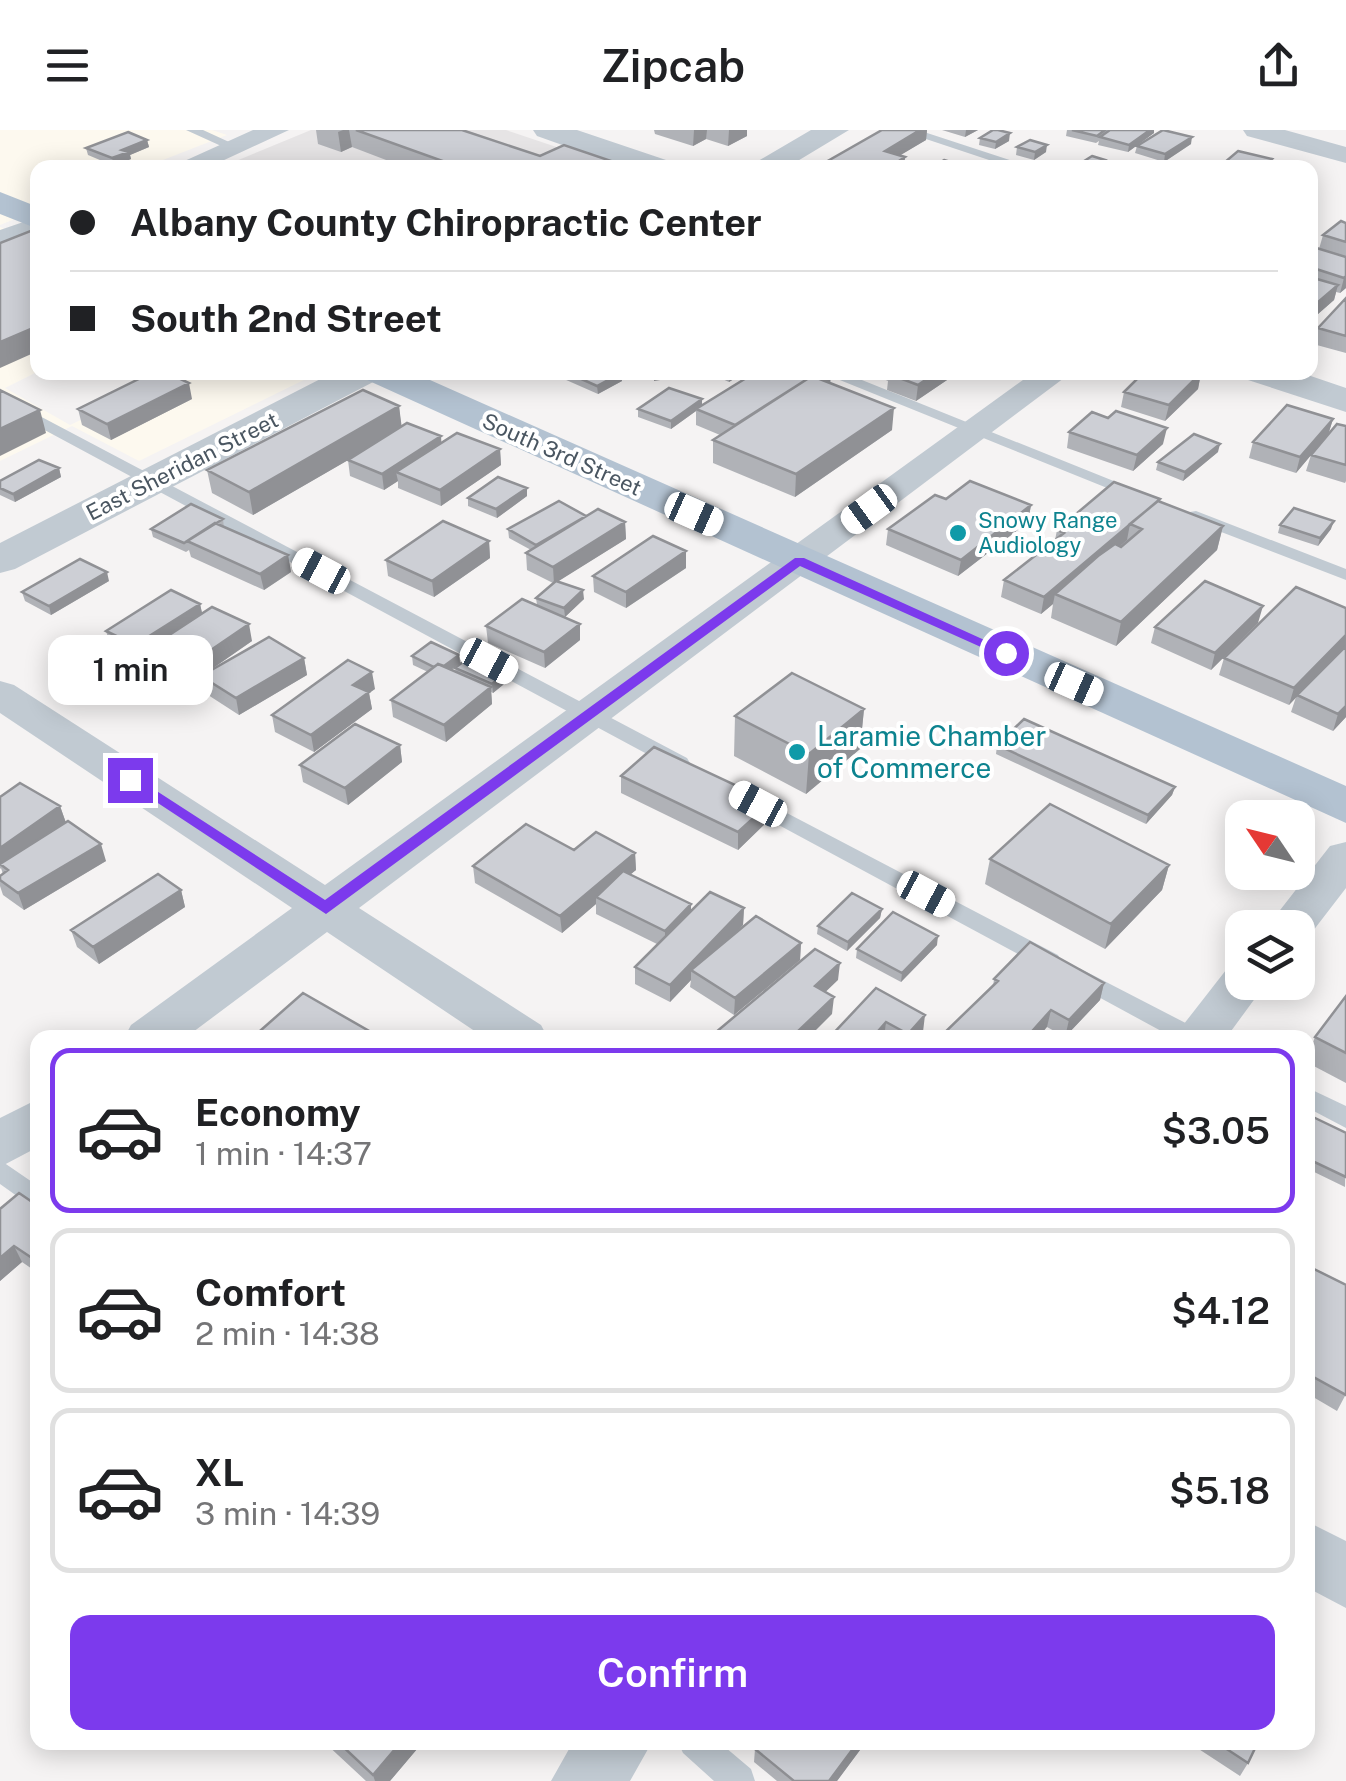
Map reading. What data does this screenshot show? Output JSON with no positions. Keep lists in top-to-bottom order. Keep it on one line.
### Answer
{"streets":{"main road":["South 3rd Street"],"street":["East Sheridan Street"]},"places":["Snowy Range Audiology","Laramie Chamber of Commerce"],"north":"top left","page":{"header":"Zipcab","banner":["Albany County Chiropractic Center","South 2nd Street"],"bubble":"1 min","list":[{"name":"Economy","note":"1 min · 14:37","value":"$3.05"},{"name":"Comfort","note":"2 min · 14:38","value":"$4.12"},{"name":"XL","note":"3 min · 14:39","value":"$5.18"}],"buttons":"Confirm"}}
